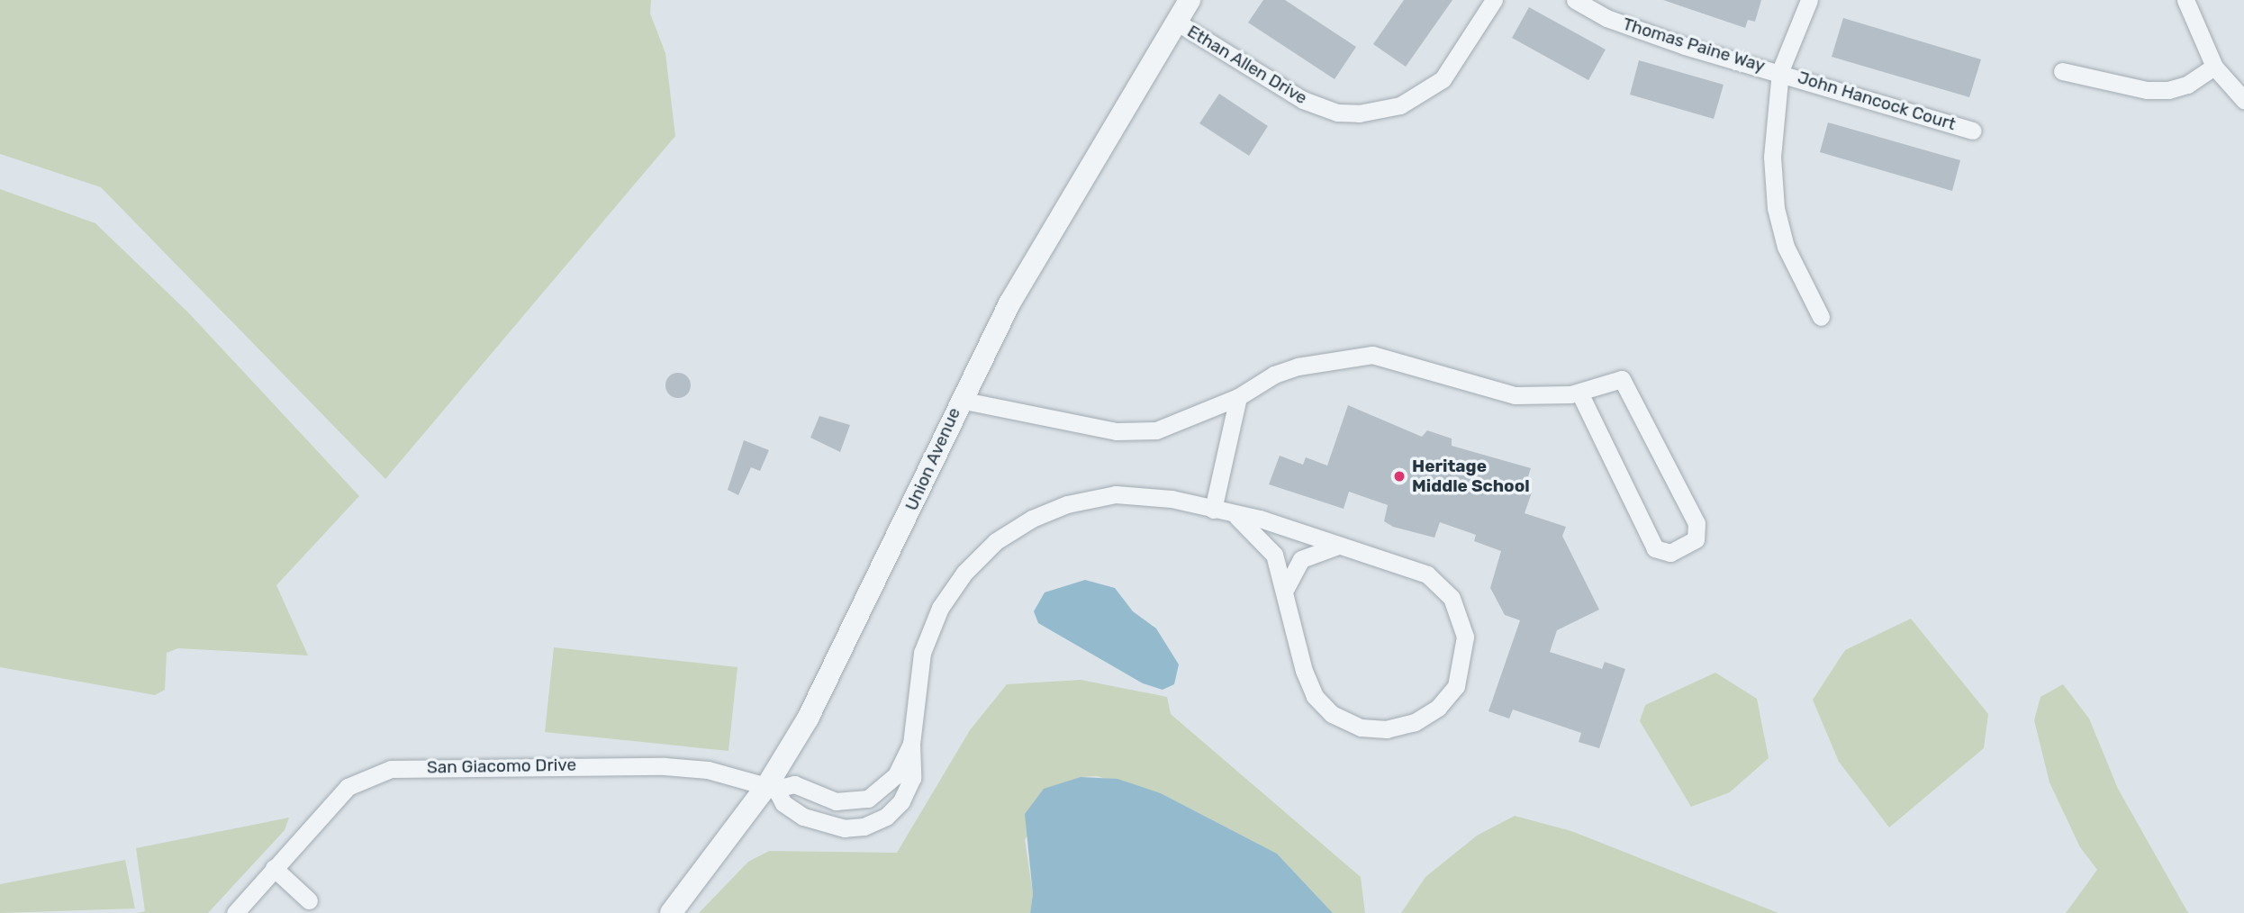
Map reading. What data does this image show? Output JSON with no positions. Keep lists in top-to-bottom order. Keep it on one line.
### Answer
{"streets":{"street":["Thomas Paine Way","Ethan Allen Drive","John Hancock Court","Union Avenue","San Giacomo Drive"]},"crossings":[["Thomas Paine Way","John Hancock Court"],["Ethan Allen Drive","Union Avenue"],["Union Avenue","San Giacomo Drive"]],"places":["Heritage Middle School"]}
